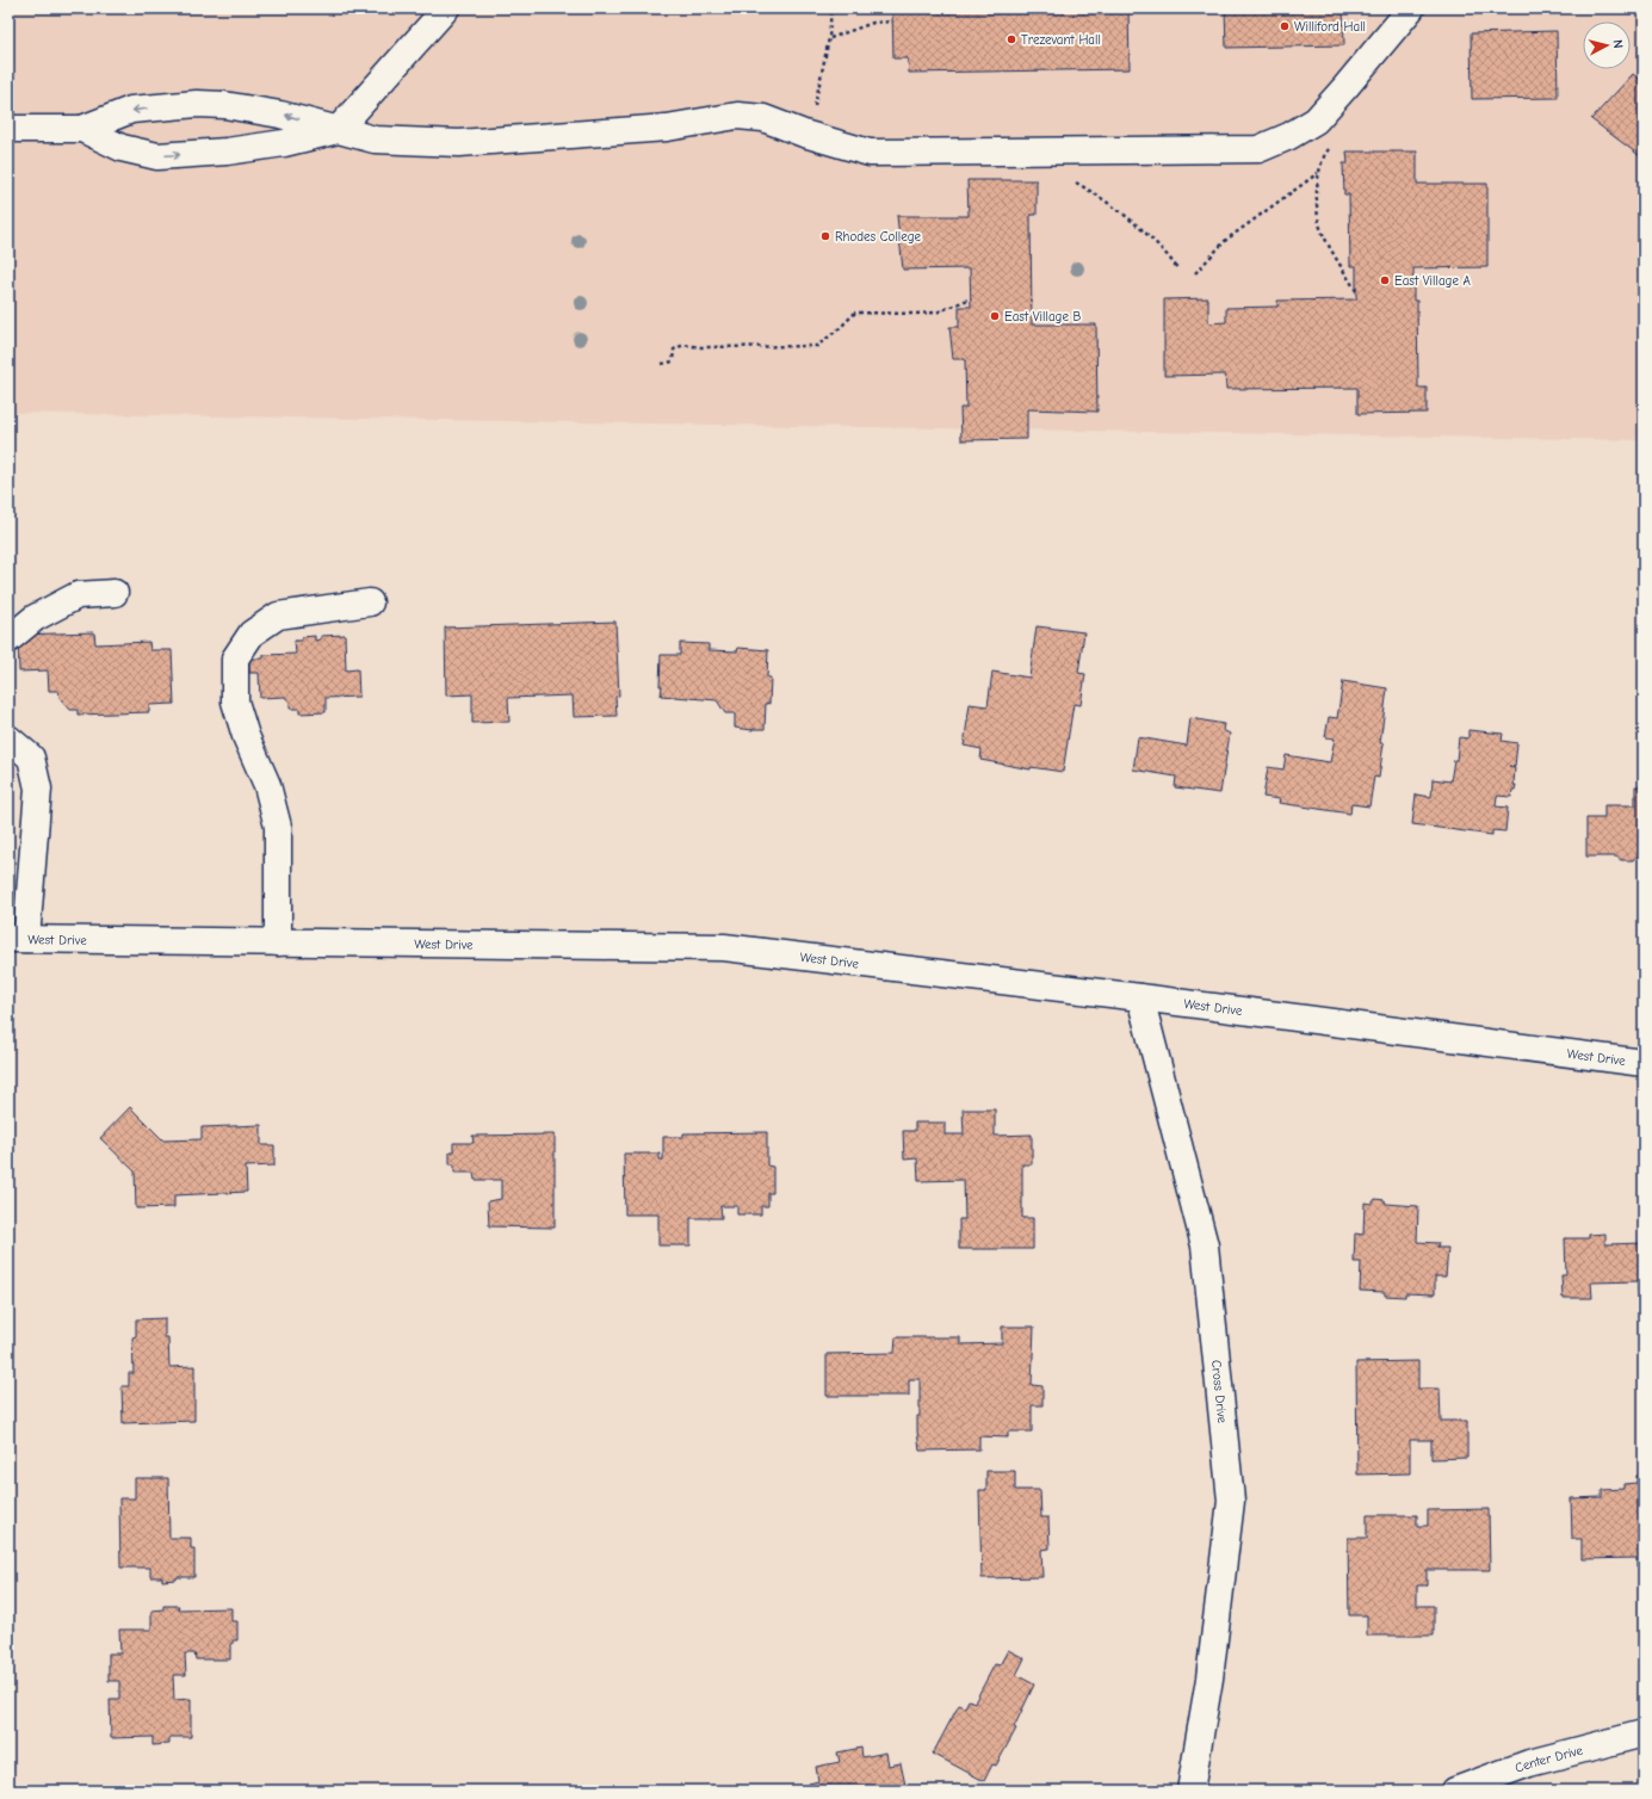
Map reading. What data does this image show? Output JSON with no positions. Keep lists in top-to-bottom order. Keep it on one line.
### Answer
{"streets":{"street":["West Drive","Cross Drive","Center Drive"]},"crossings":[["West Drive","Cross Drive"]],"places":["Williford Hall","Trezevant Hall","Rhodes College","East Village A","East Village B"],"north":"right"}
